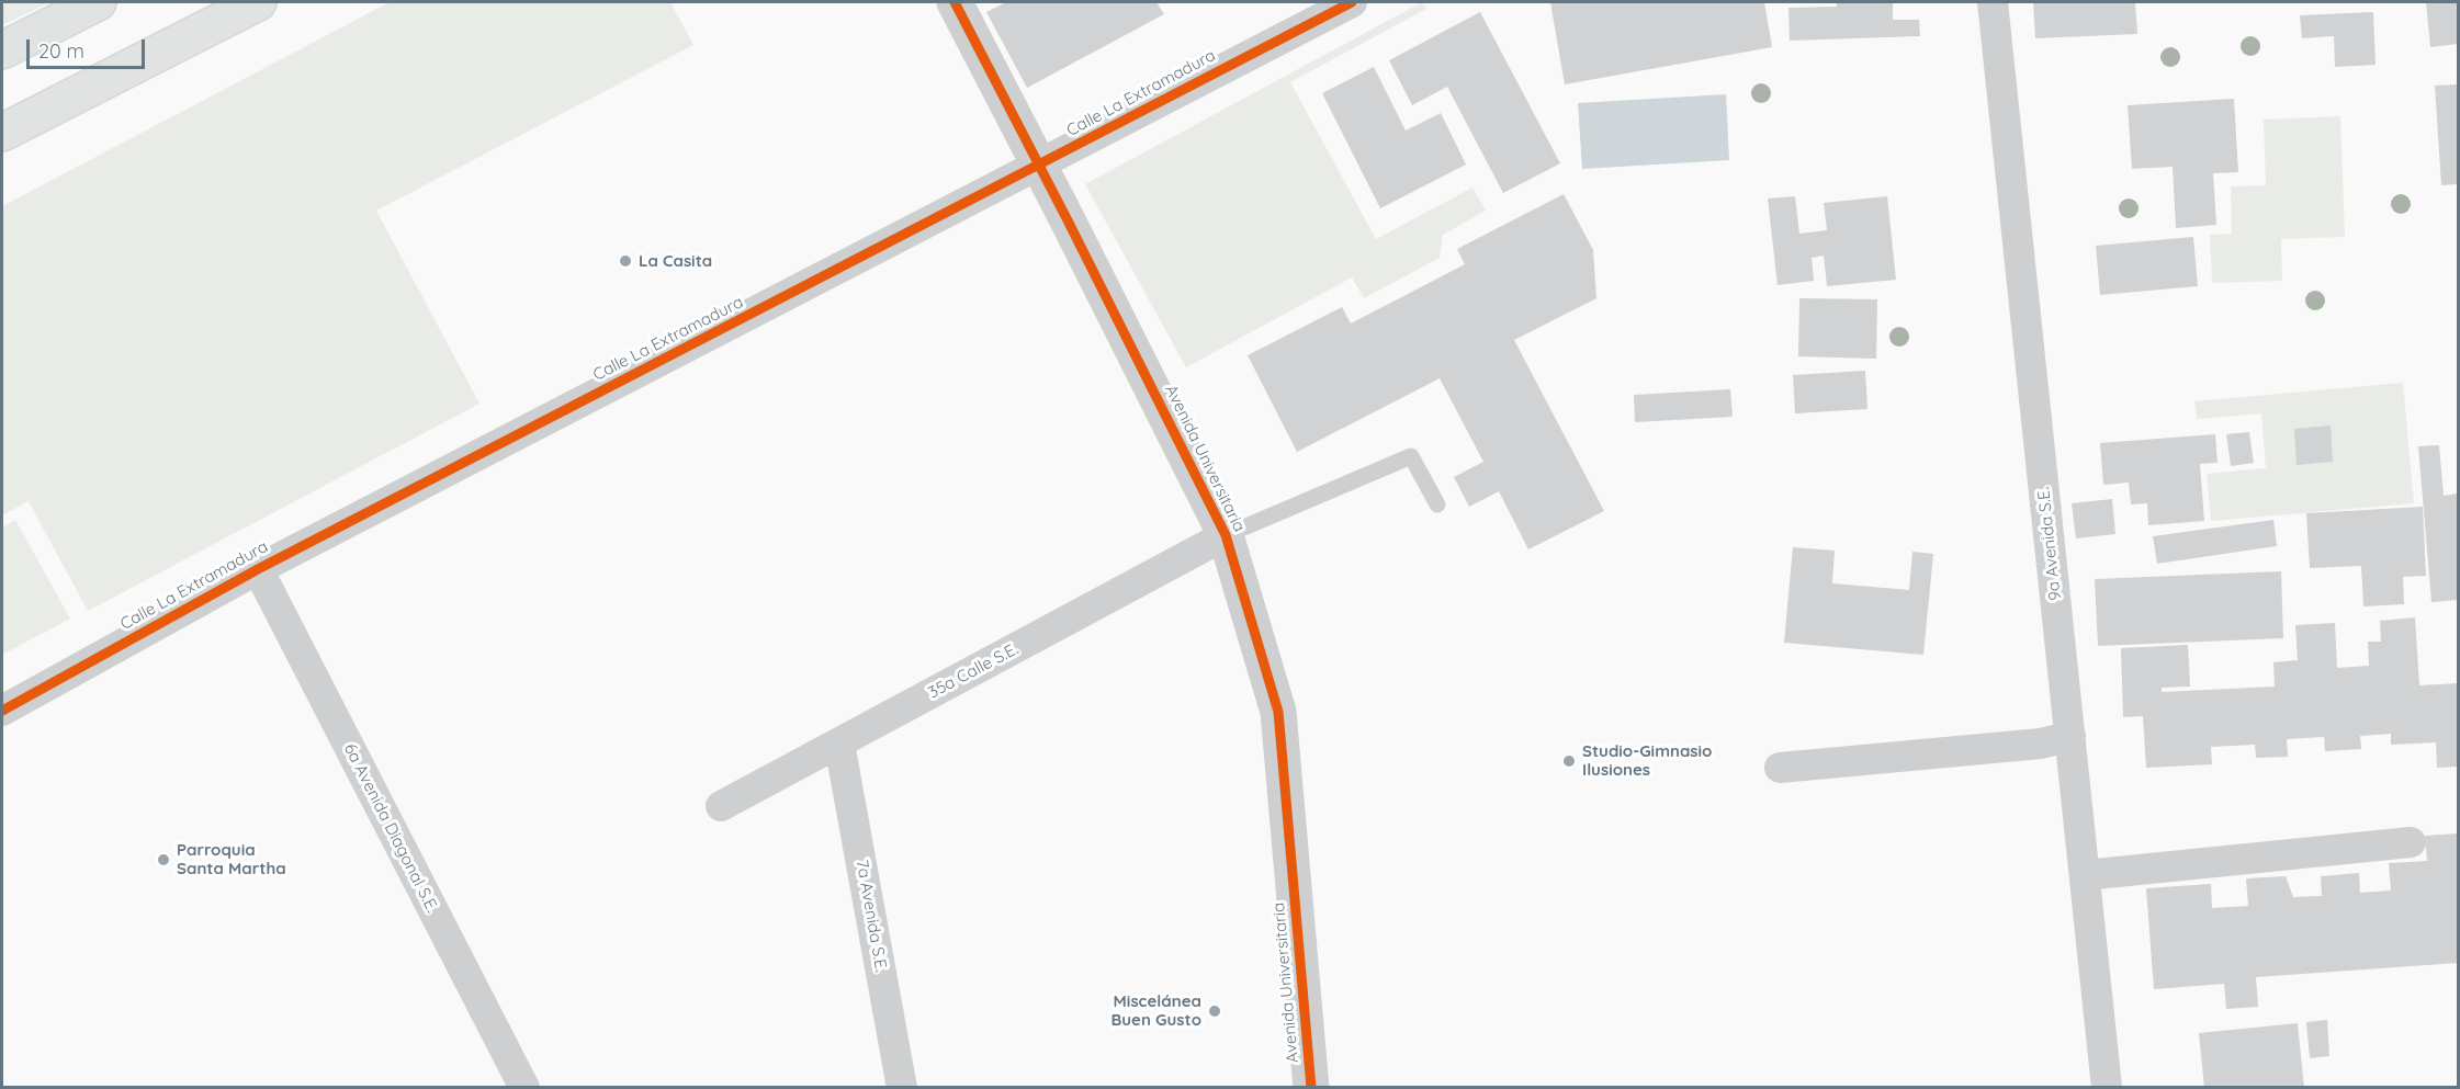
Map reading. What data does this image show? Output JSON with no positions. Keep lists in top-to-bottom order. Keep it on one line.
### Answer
{"streets":{"street":["Calle La Extramadura","Avenida Universitaria","9a Avenida S.E.","35a Calle S.E.","6a Avenida Diagonal S.E.","7a Avenida S.E."]},"crossings":[["Calle La Extramadura","Avenida Universitaria"],["Calle La Extramadura","6a Avenida Diagonal S.E."],["Avenida Universitaria","35a Calle S.E."],["35a Calle S.E.","7a Avenida S.E."]],"places":["La Casita","Studio-Gimnasio Ilusiones","Parroquia Santa Martha","Miscelánea Buen Gusto"],"scale_bar":"20 m"}
